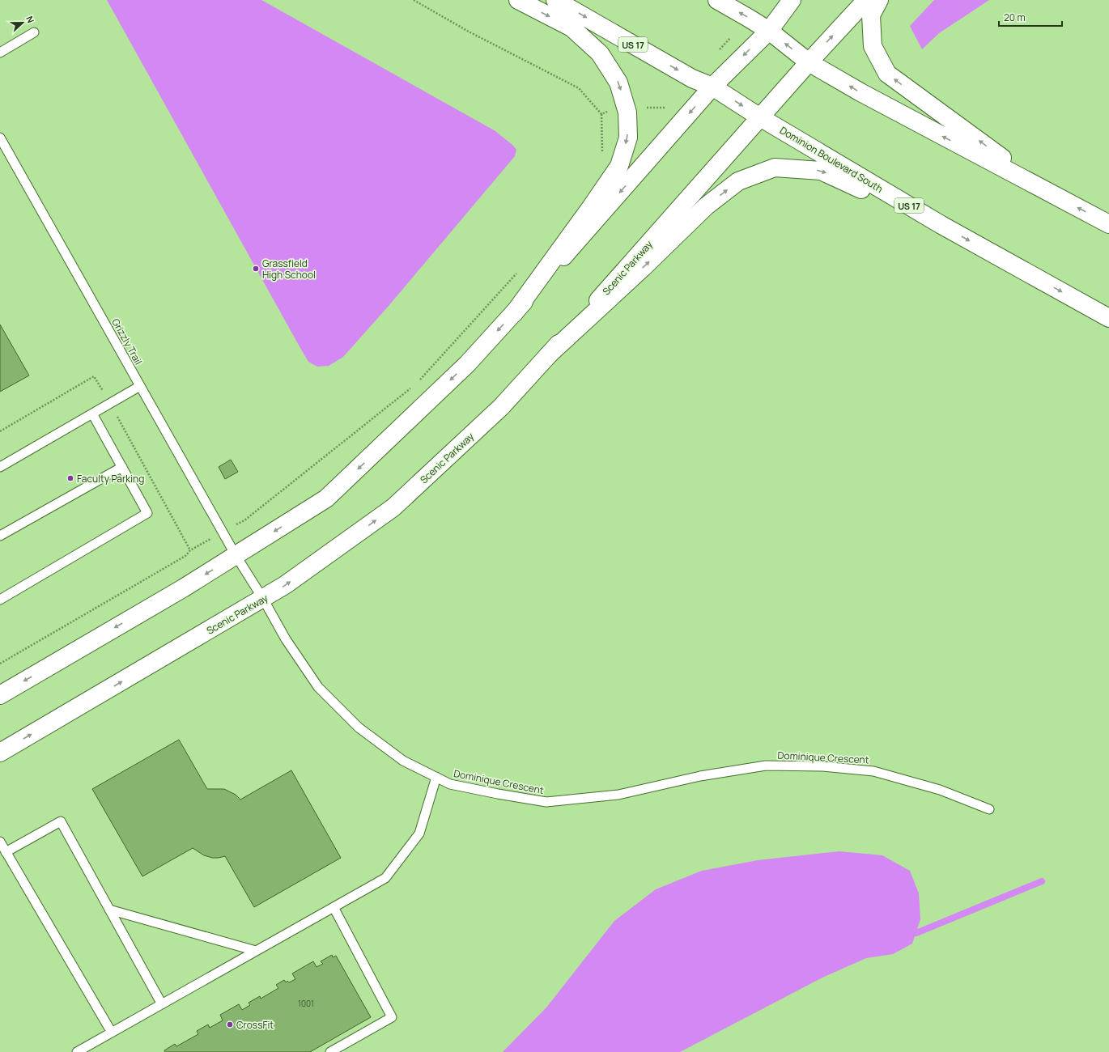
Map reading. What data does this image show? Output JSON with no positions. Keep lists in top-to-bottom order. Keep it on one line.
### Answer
{"streets":{"main road":["US 17","Dominion Boulevard South","Scenic Parkway"],"lane":["Grizzly Trail","Dominique Crescent"]},"crossings":[["Dominion Boulevard South","Scenic Parkway"],["Scenic Parkway","Dominique Crescent"],["Grizzly Trail","Dominique Crescent"]],"places":["Grassfield High School","Faculty Parking","CrossFit"],"house_numbers":["1001"],"scale_bar":"20 m","north":"right"}
